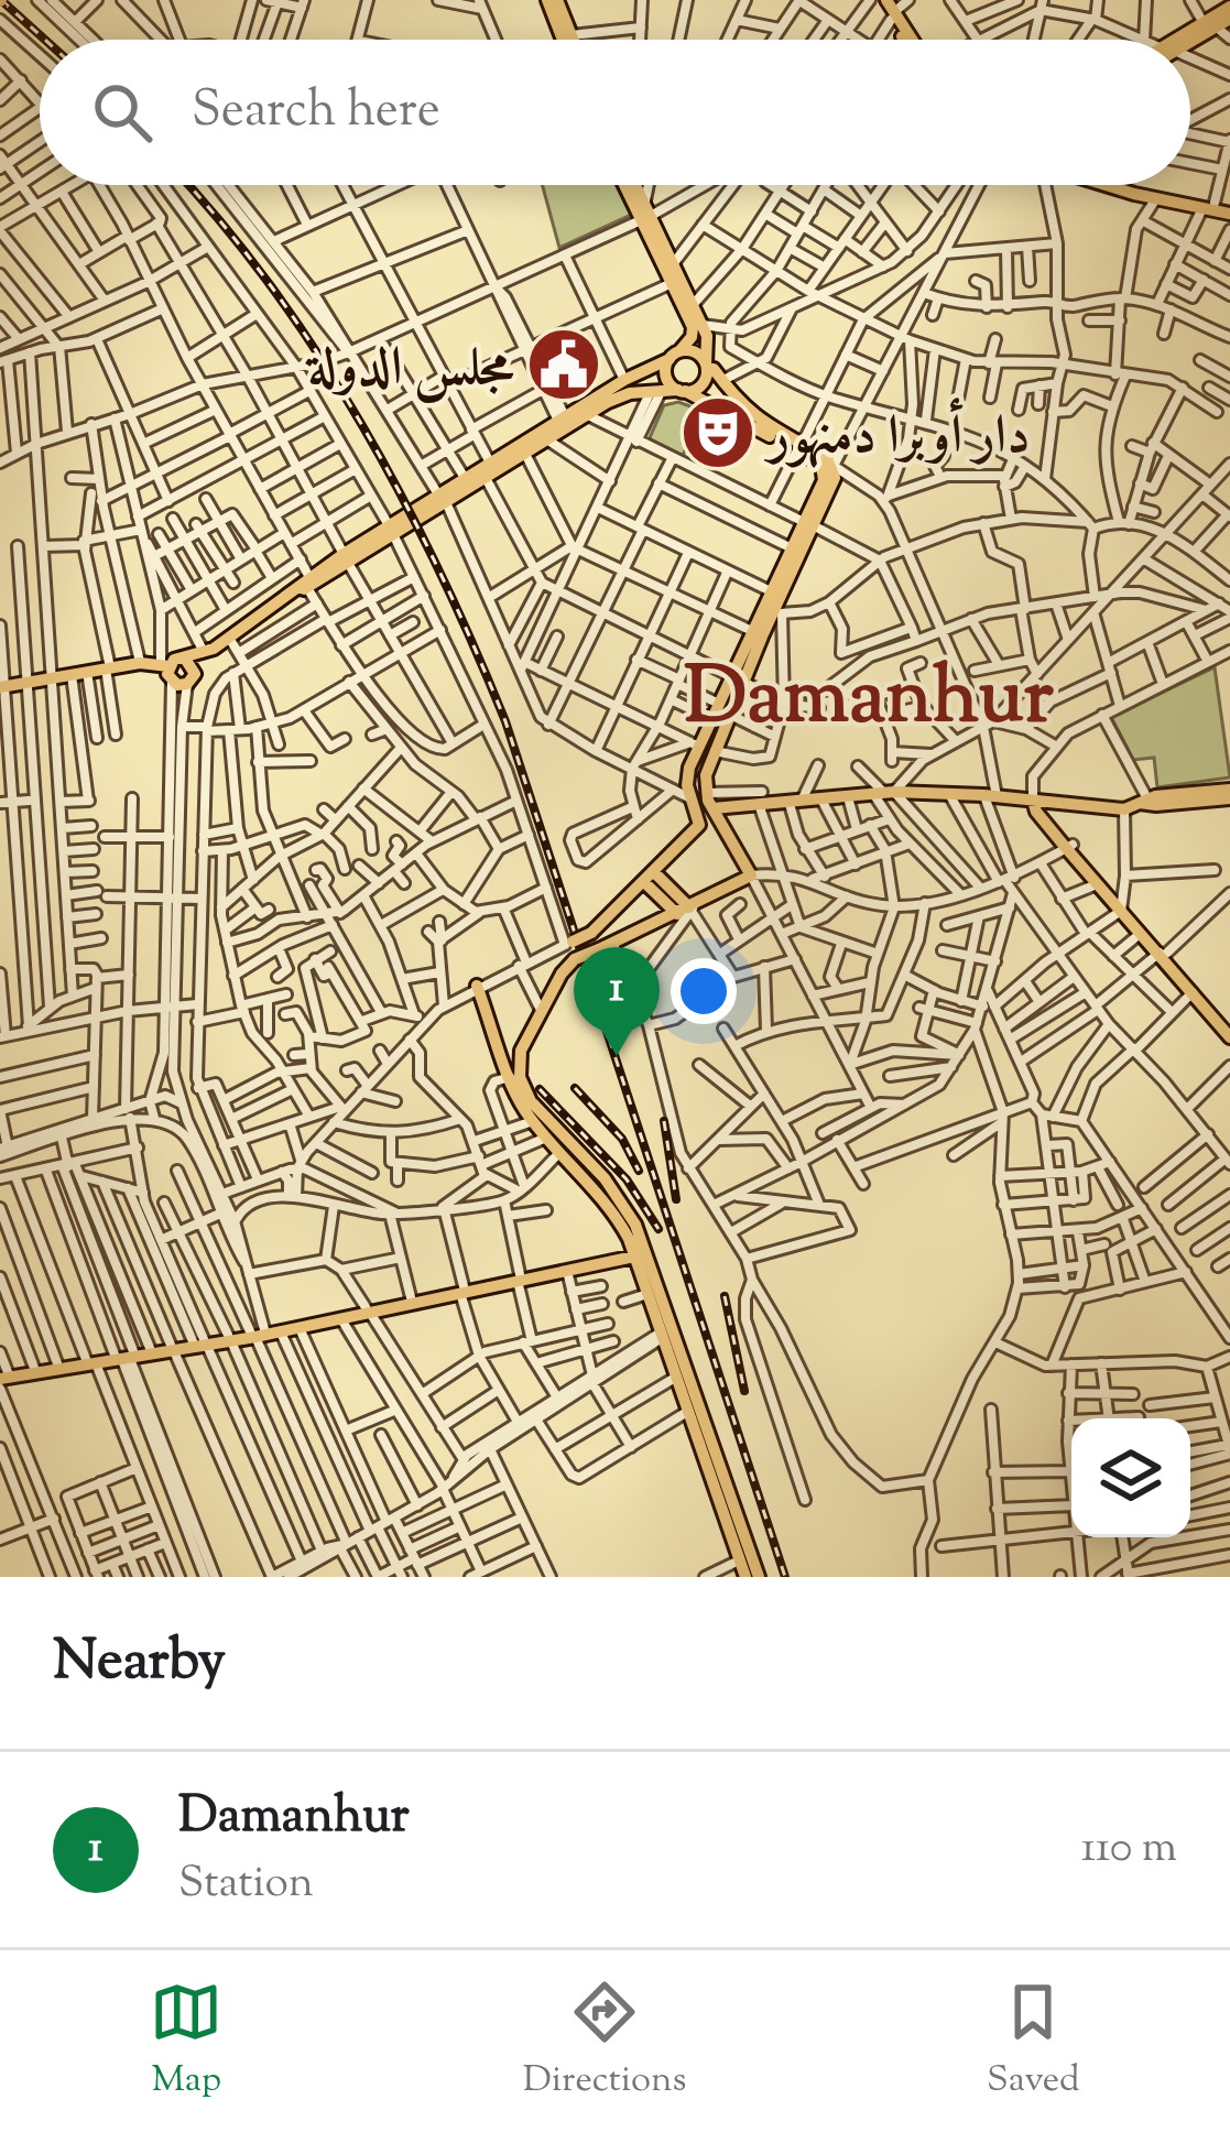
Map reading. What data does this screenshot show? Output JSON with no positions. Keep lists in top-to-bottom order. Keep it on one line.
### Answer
{"districts":["Damanhur"],"places":{"public building":["مجلس الدولة"],"theatre":["دار أوبرا دمنهور"]},"page":{"search":"Search here","pins":"1","heading":"Nearby","list":[{"mark":"1","name":"Damanhur","note":"Station","value":"110 m"}],"nav":["Map","Directions","Saved"]}}
